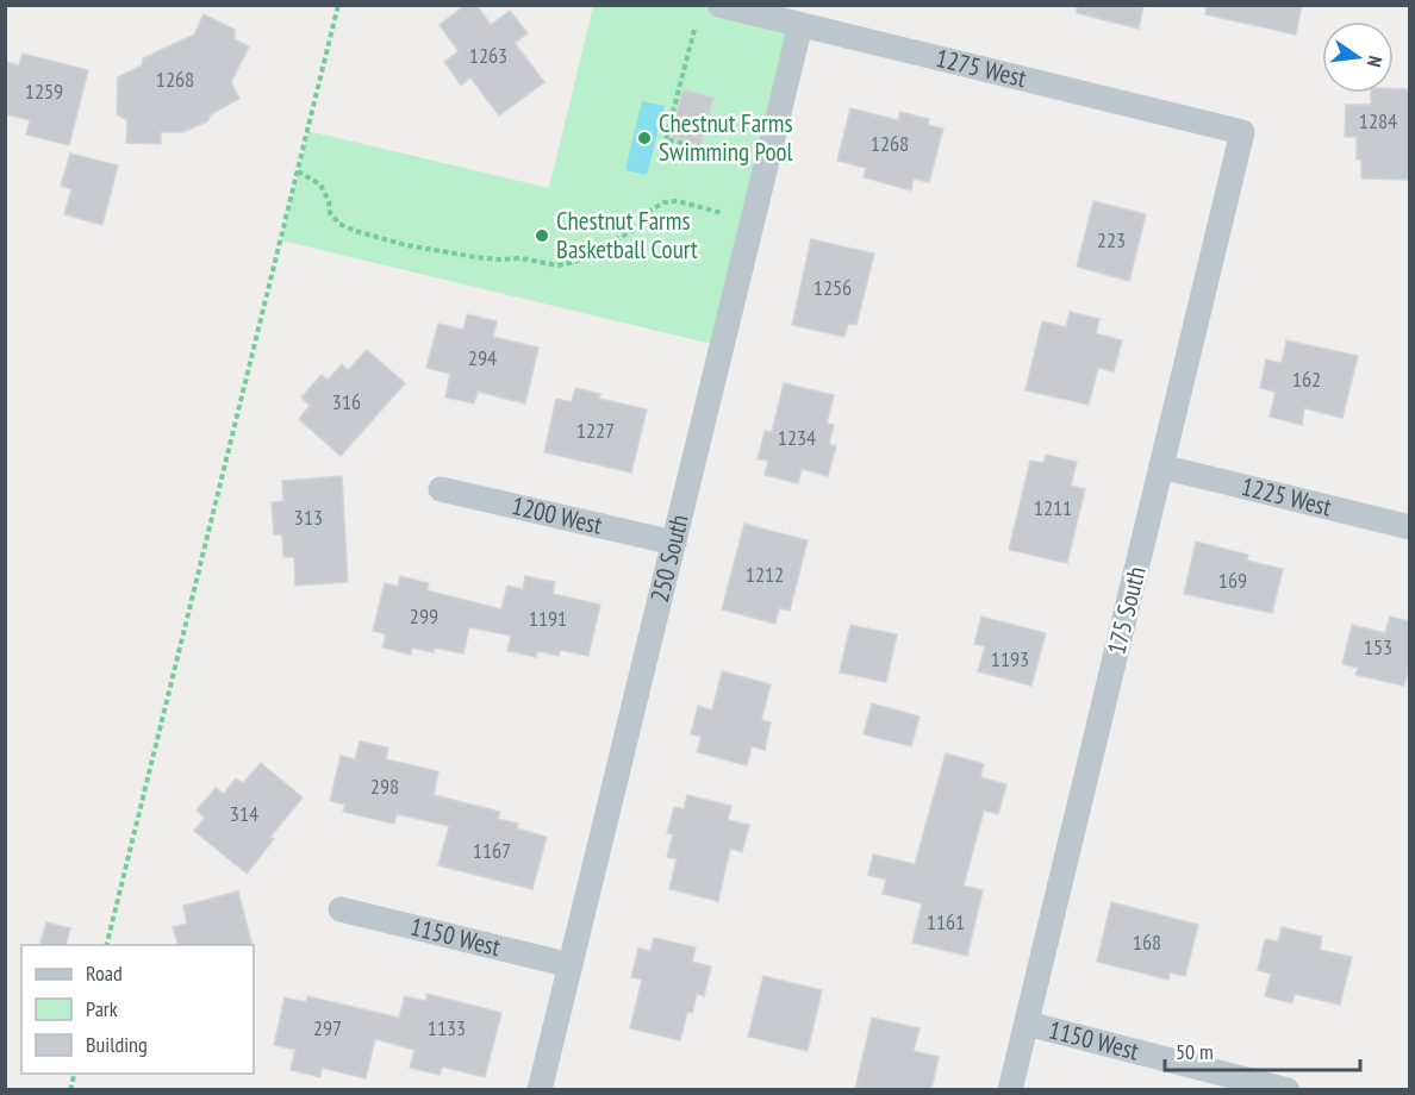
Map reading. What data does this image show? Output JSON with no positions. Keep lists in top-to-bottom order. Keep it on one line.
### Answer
{"streets":{"street":["1275 West","1225 West","1200 West","250 South","175 South","1150 West"]},"crossings":[["1275 West","250 South"],["1275 West","175 South"],["1225 West","175 South"],["1200 West","250 South"],["250 South","1150 West"],["175 South","1150 West"]],"places":["Chestnut Farms Swimming Pool","Chestnut Farms Basketball Court"],"house_numbers":["1263","1268","1259","1284","1268","223","1256","294","162","316","1227","1234","1211","313","1212","169","299","1191","153","1193","298","314","1167","1161","168","297","1133"],"legend":["Road","Park","Building"],"scale_bar":"50 m","north":"right"}
